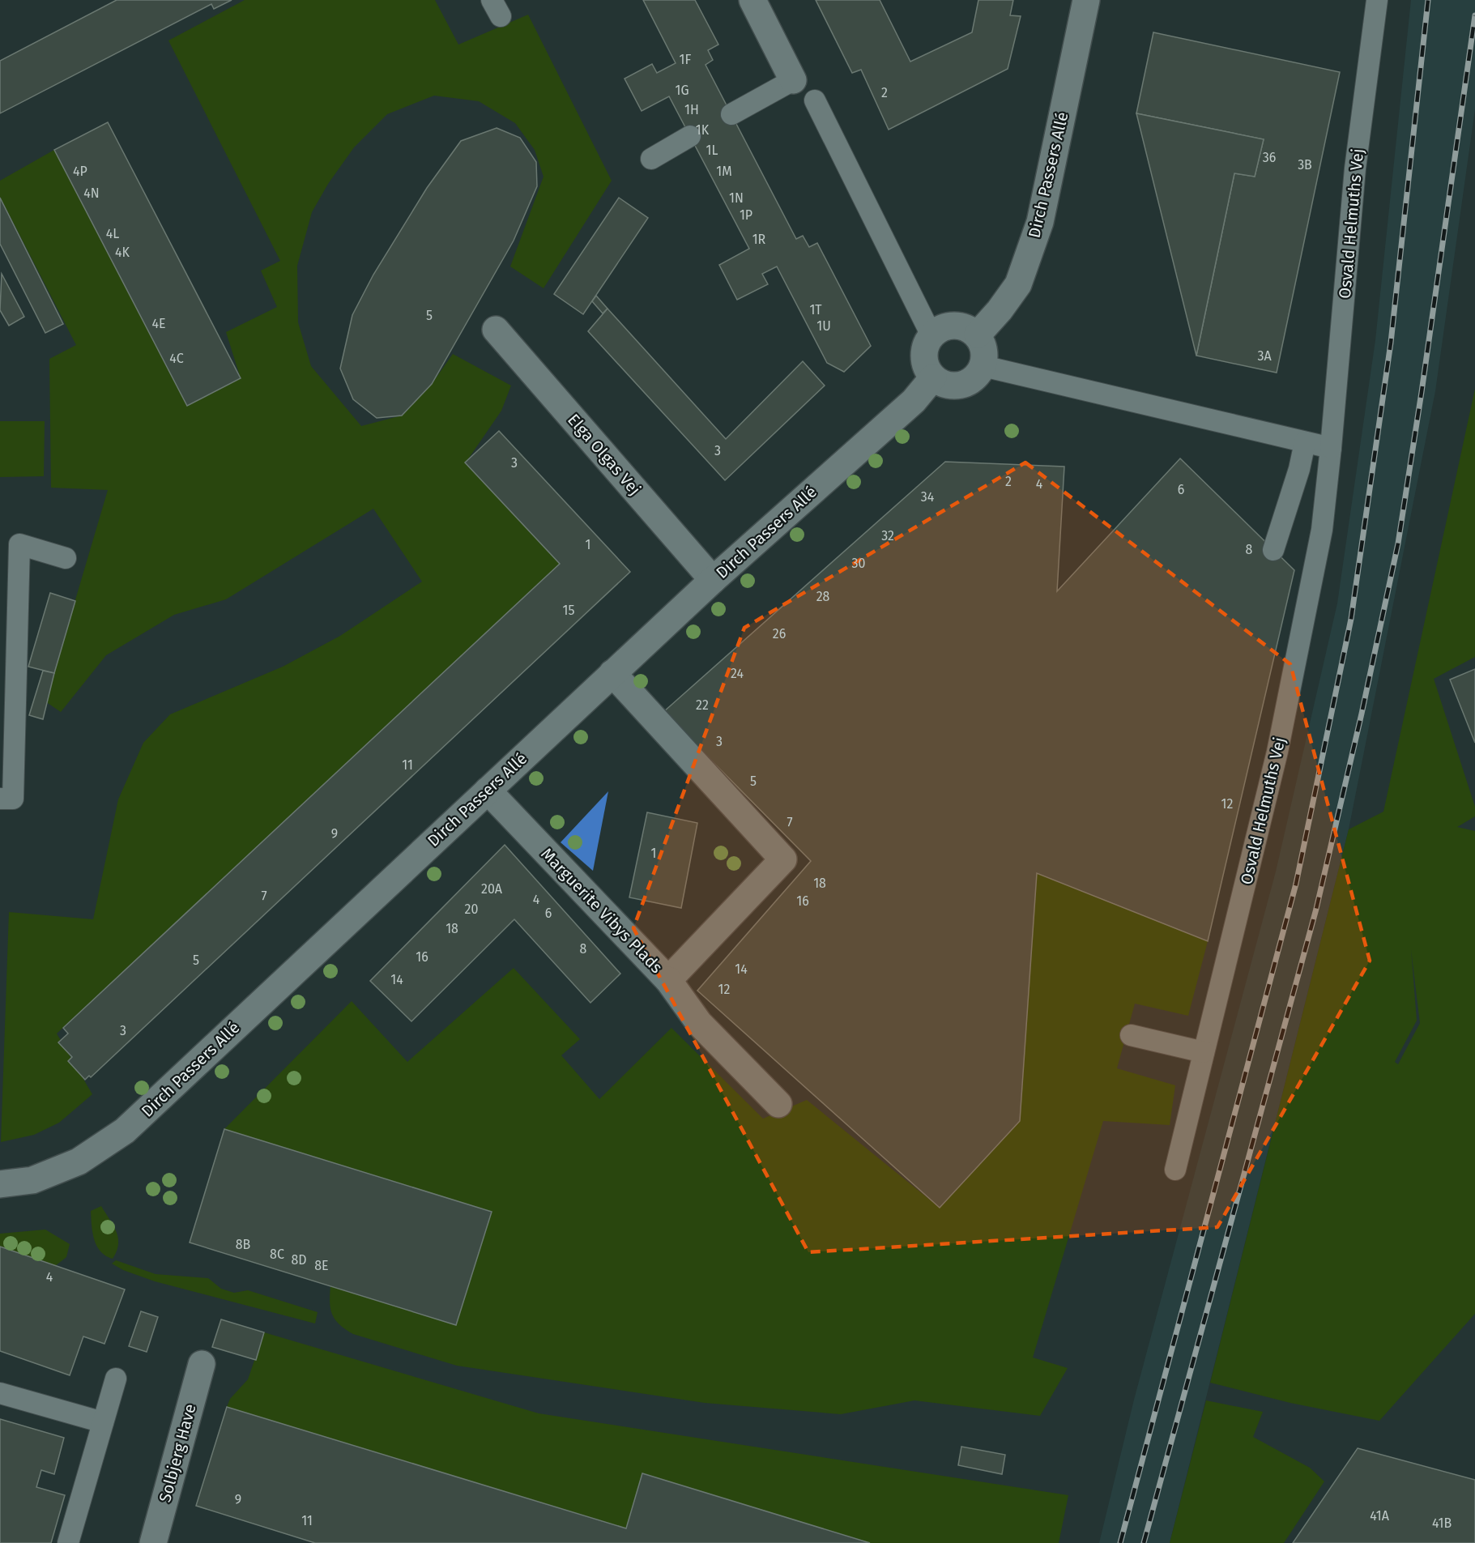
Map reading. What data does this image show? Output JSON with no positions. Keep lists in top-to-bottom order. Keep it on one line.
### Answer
{"streets":{"street":["Dirch Passers Allé","Elga Olgas Vej","Marguerite Vibys Plads","Solbjerg Have"],"lane":["Osvald Helmuths Vej"]},"crossings":[["Dirch Passers Allé","Elga Olgas Vej"],["Dirch Passers Allé","Marguerite Vibys Plads"]],"house_numbers":["1F","1G","2","1H","1K","1L","36","3B","4P","1M","4N","1N","1P","4L","1R","4K","1T","5","4E","1U","3A","4C","3","3","2","4","6","34","32","1","8","30","28","15","26","24","22","3","11","5","12","7","9","1","18","20A","7","4","16","20","6","18","8","16","5","14","14","12","3","8B","8C","8D","8E","4","9","41A","11","41B"]}
